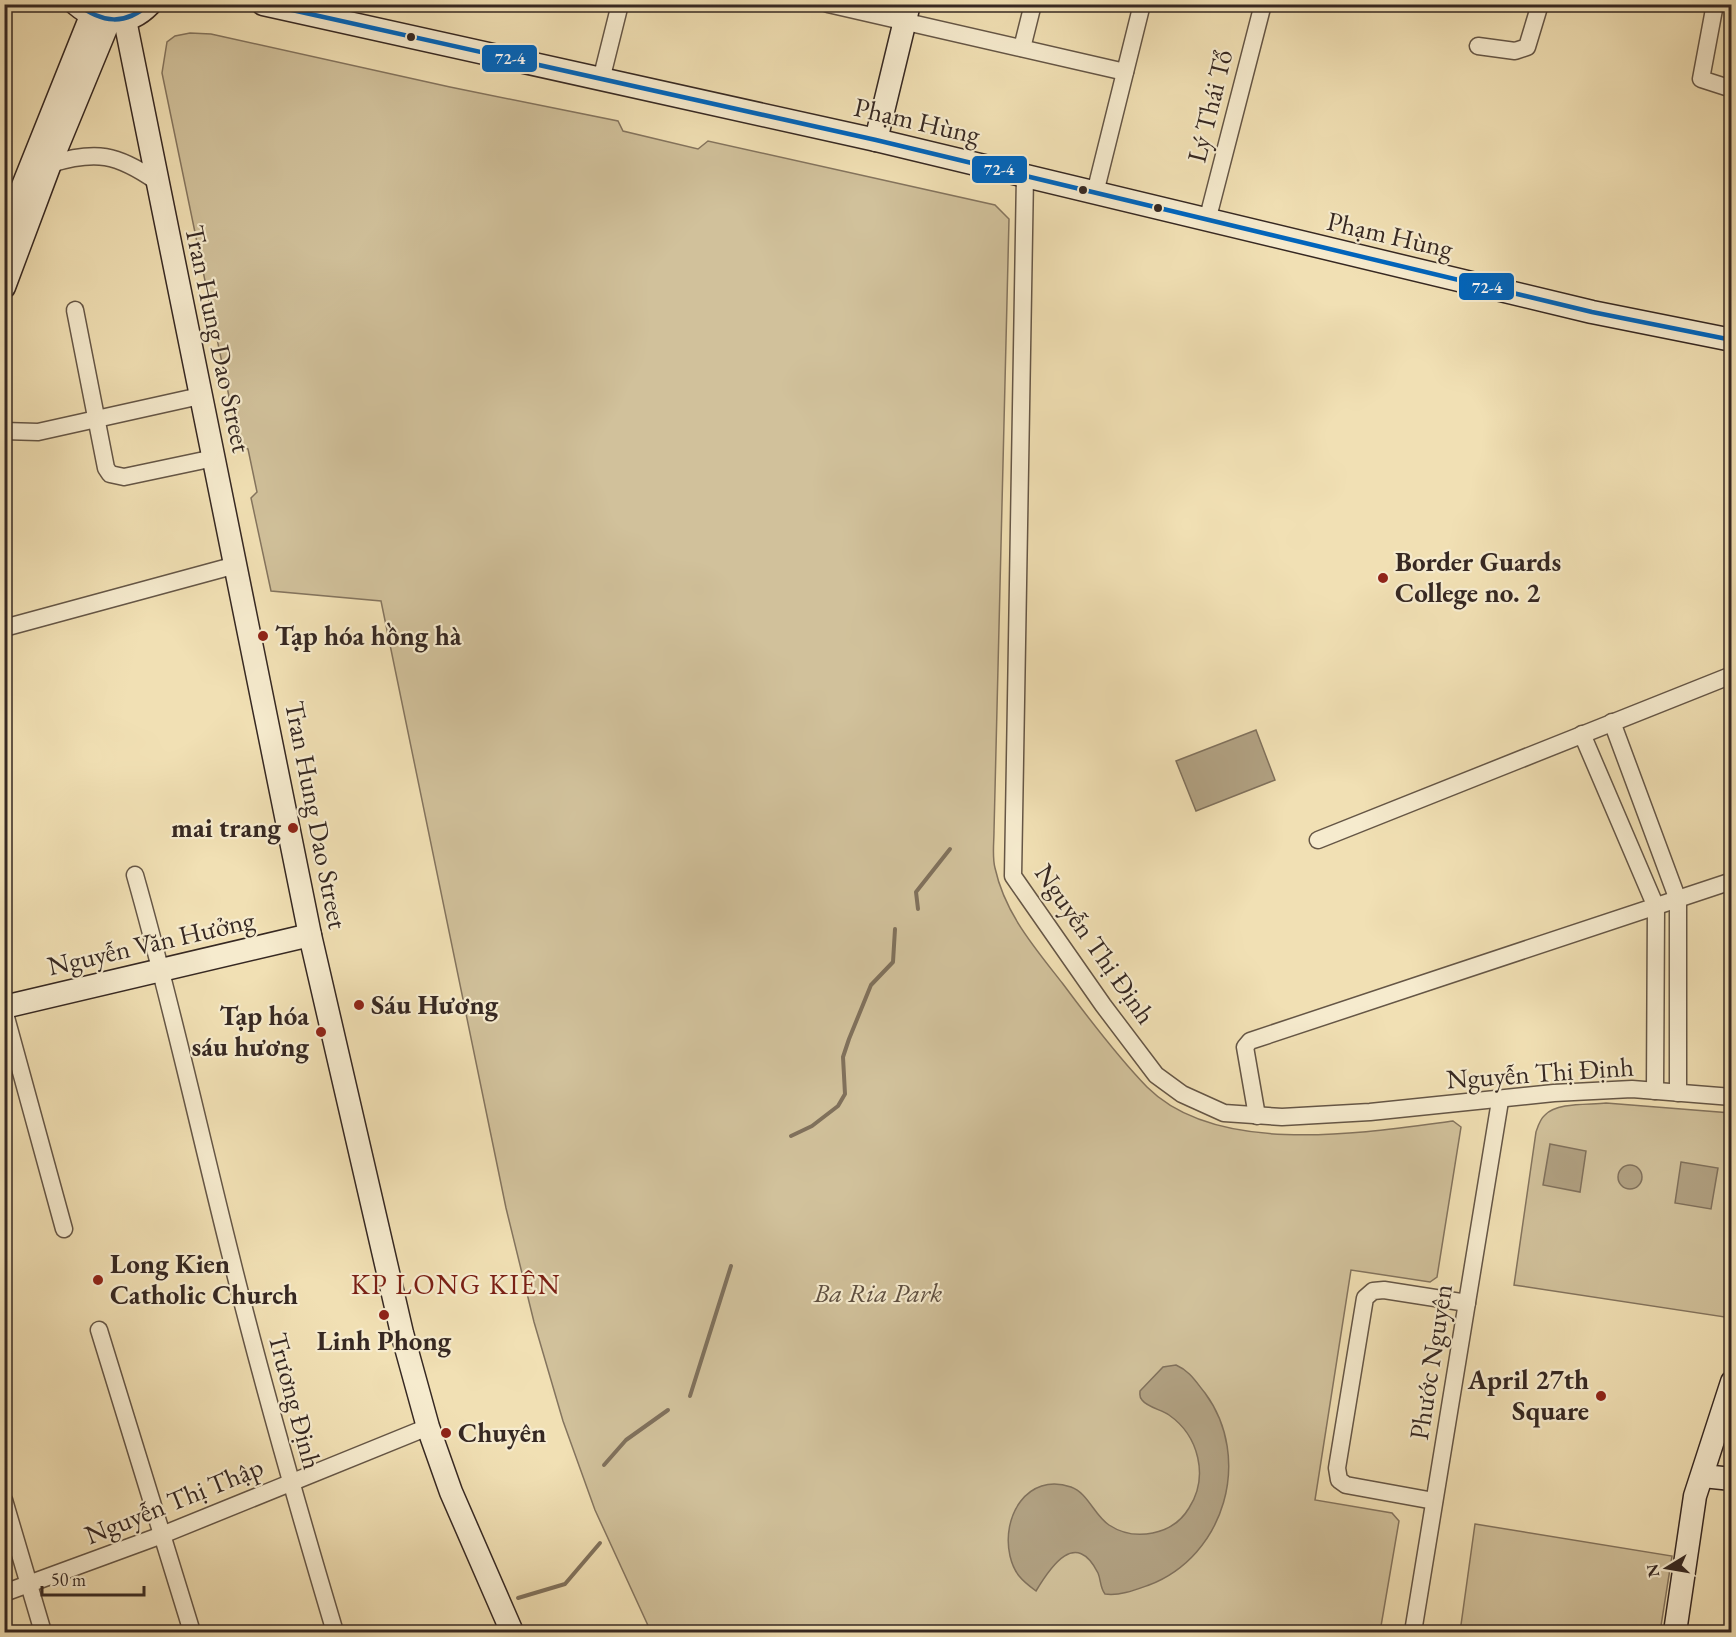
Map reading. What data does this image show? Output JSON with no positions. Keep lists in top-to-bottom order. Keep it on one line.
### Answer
{"streets":{"street":["Lý Thái Tổ","Phạm Hùng","Tran Hung Dao Street","Nguyễn Văn Hưởng","Nguyễn Thị Định","Phước Nguyên","Trương Định","Nguyễn Thị Thập"]},"crossings":[["Lý Thái Tổ","Phạm Hùng"],["Phạm Hùng","Nguyễn Thị Định"],["Tran Hung Dao Street","Nguyễn Văn Hưởng"],["Tran Hung Dao Street","Nguyễn Thị Thập"],["Nguyễn Văn Hưởng","Trương Định"],["Nguyễn Thị Định","Phước Nguyên"],["Trương Định","Nguyễn Thị Thập"]],"districts":["KP LONG KIÊN"],"parks":["Ba Ria Park"],"places":["Border Guards College no. 2","Tạp hóa hồng hà","mai trang","Sáu Hương","Tạp hóa sáu hương","Long Kien Catholic Church","Linh Phong","April 27th Square","Chuyên"],"lines":["transit line 72-4"],"scale_bar":"50 m","north":"left"}
